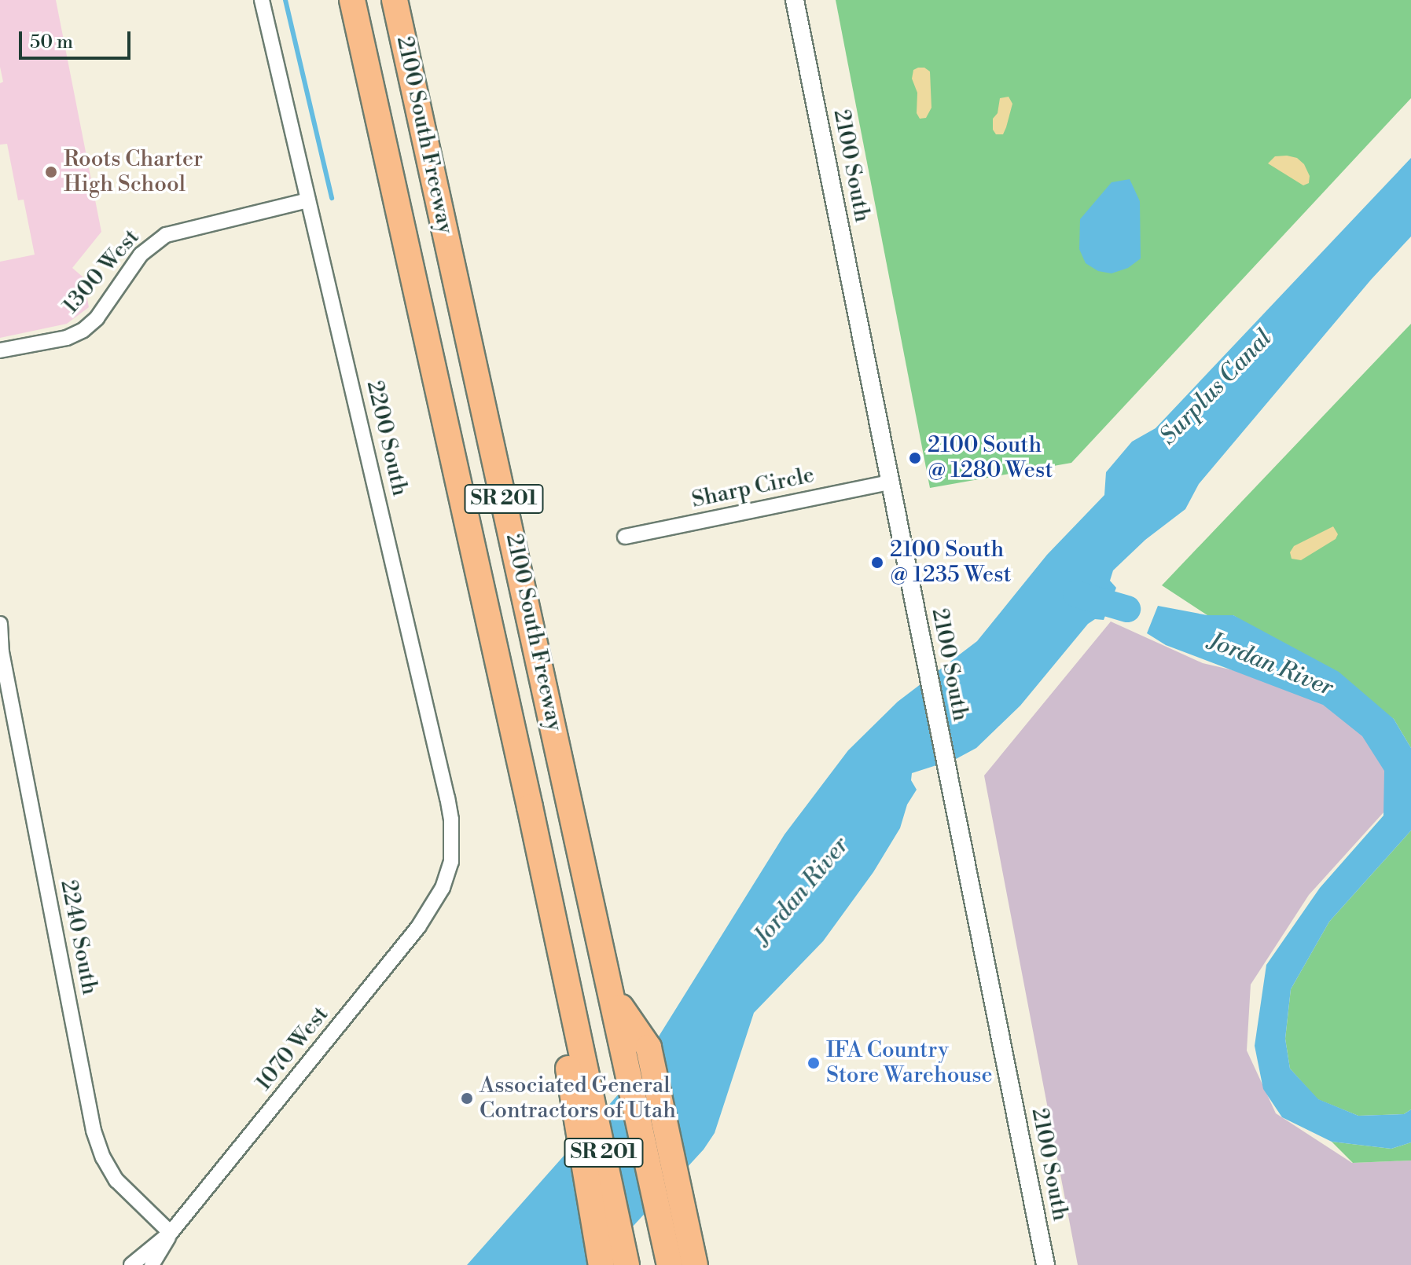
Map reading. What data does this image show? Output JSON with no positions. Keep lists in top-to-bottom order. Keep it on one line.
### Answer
{"streets":{"highway":["2100 South Freeway","SR 201"],"street":["2100 South","1300 West","2200 South","Sharp Circle","2240 South","1070 West"]},"crossings":[["2100 South","Sharp Circle"],["1300 West","2200 South"],["2200 South","1070 West"],["2240 South","1070 West"]],"water":["Surplus Canal","Jordan River"],"places":["Roots Charter High School","2100 South @ 1280 West","2100 South @ 1235 West","IFA Country Store Warehouse","Associated General Contractors of Utah"],"scale_bar":"50 m"}
